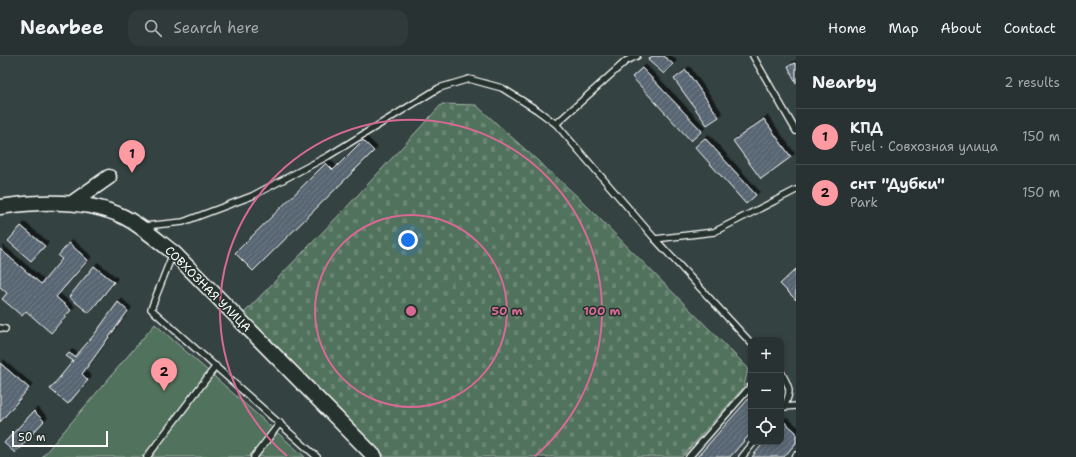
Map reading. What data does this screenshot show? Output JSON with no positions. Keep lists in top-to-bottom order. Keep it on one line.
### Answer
{"streets":{"street":["СОВХОЗНАЯ УЛИЦА"]},"scale_bar":"50 m","page":{"header":"Nearbee","search":"Search here","nav":["Home","Map","About","Contact"],"heading":["Nearby","2 results"],"list":[{"mark":"1","name":"КПД","note":"Fuel · Совхозная улица","value":"150 m"},{"mark":"2","name":"снт \"Дубки\"","note":"Park","value":"150 m"}],"pins":["1","2"],"map_buttons":["+","−"],"scale":"50 m"},"rings":["50 m","100 m"]}
